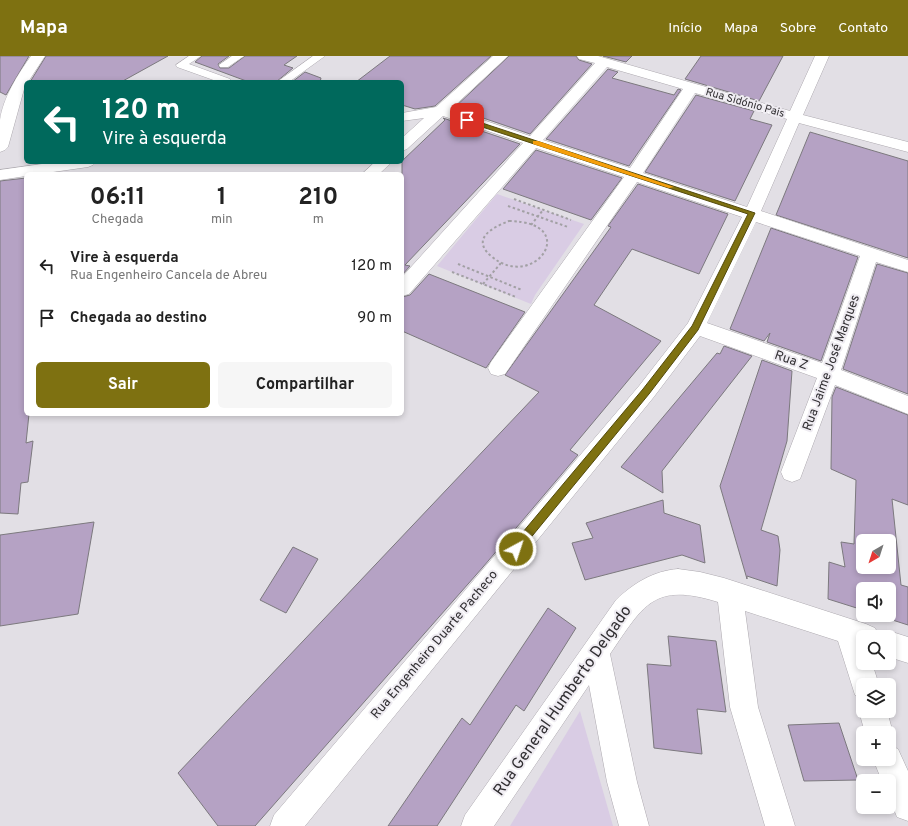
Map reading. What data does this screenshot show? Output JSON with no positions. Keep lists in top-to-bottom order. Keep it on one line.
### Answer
{"streets":{"street":["Rua Sidónio Pais","Rua Z","Rua Jaime José Marques","Rua Engenheiro Duarte Pacheco","Rua General Humberto Delgado"]},"crossings":[["Rua Sidónio Pais","Rua Engenheiro Duarte Pacheco"],["Rua Z","Rua Jaime José Marques"],["Rua Z","Rua Engenheiro Duarte Pacheco"]],"north":"bottom left","page":{"header":"Mapa","nav":["Início","Mapa","Sobre","Contato"],"turn":["120 m","Vire à esquerda"],"eta":["06:11","Chegada","1","min","210","m"],"list":[{"name":"Vire à esquerda","note":"Rua Engenheiro Cancela de Abreu","value":"120 m"},{"name":"Chegada ao destino","value":"90 m"}],"buttons":["Sair","Compartilhar"],"map_buttons":["+","−"]}}
